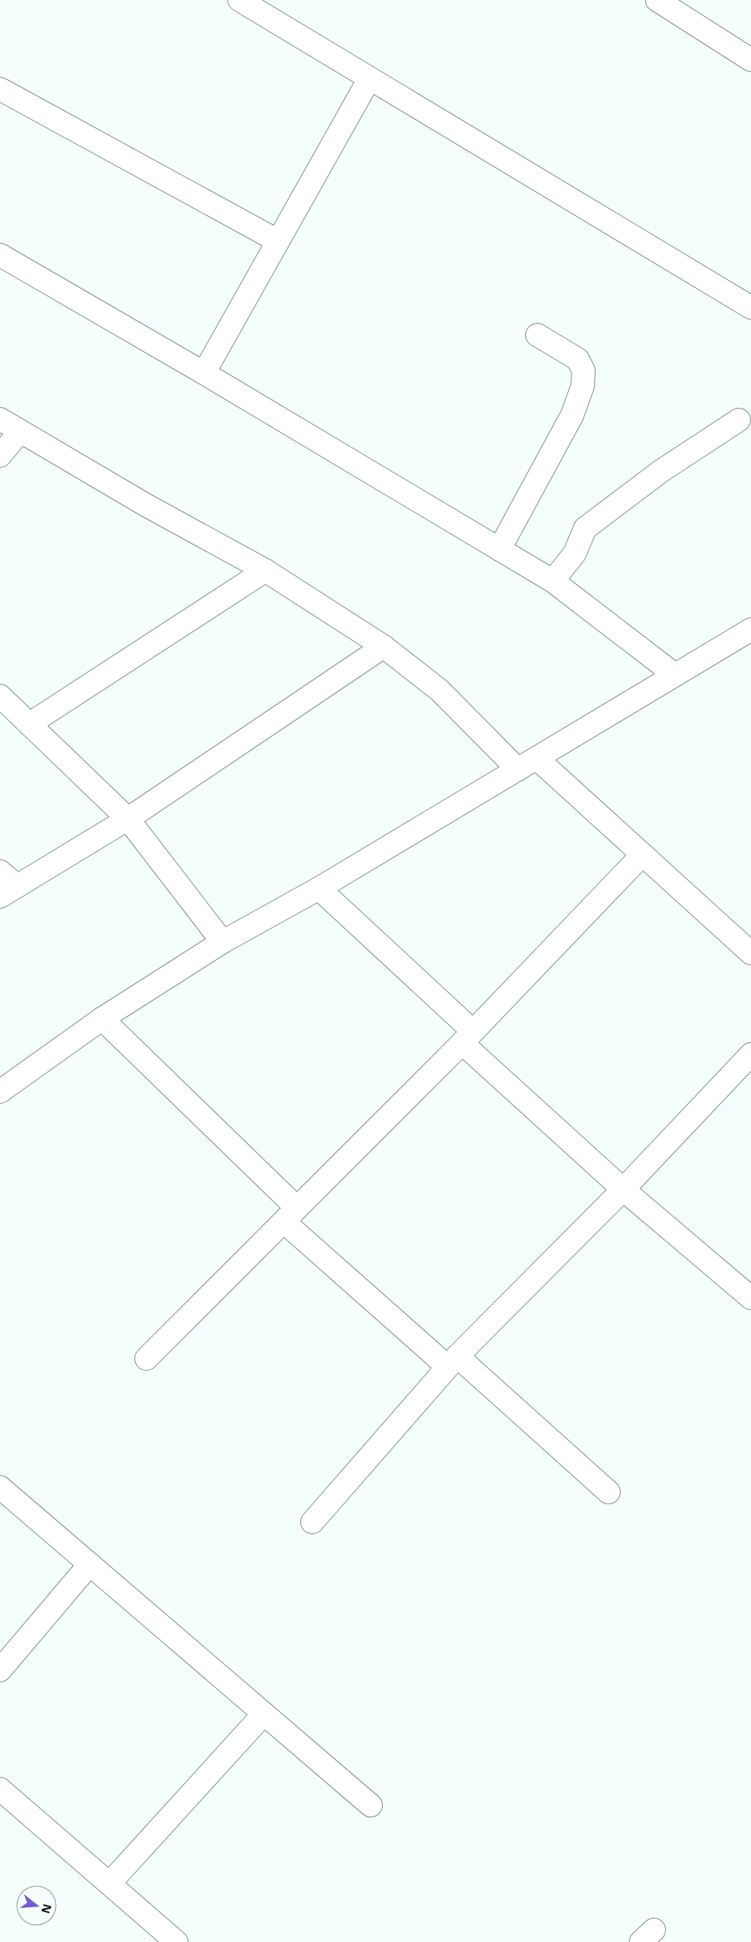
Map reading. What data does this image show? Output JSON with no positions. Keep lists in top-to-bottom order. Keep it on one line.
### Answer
{"north":"right"}
